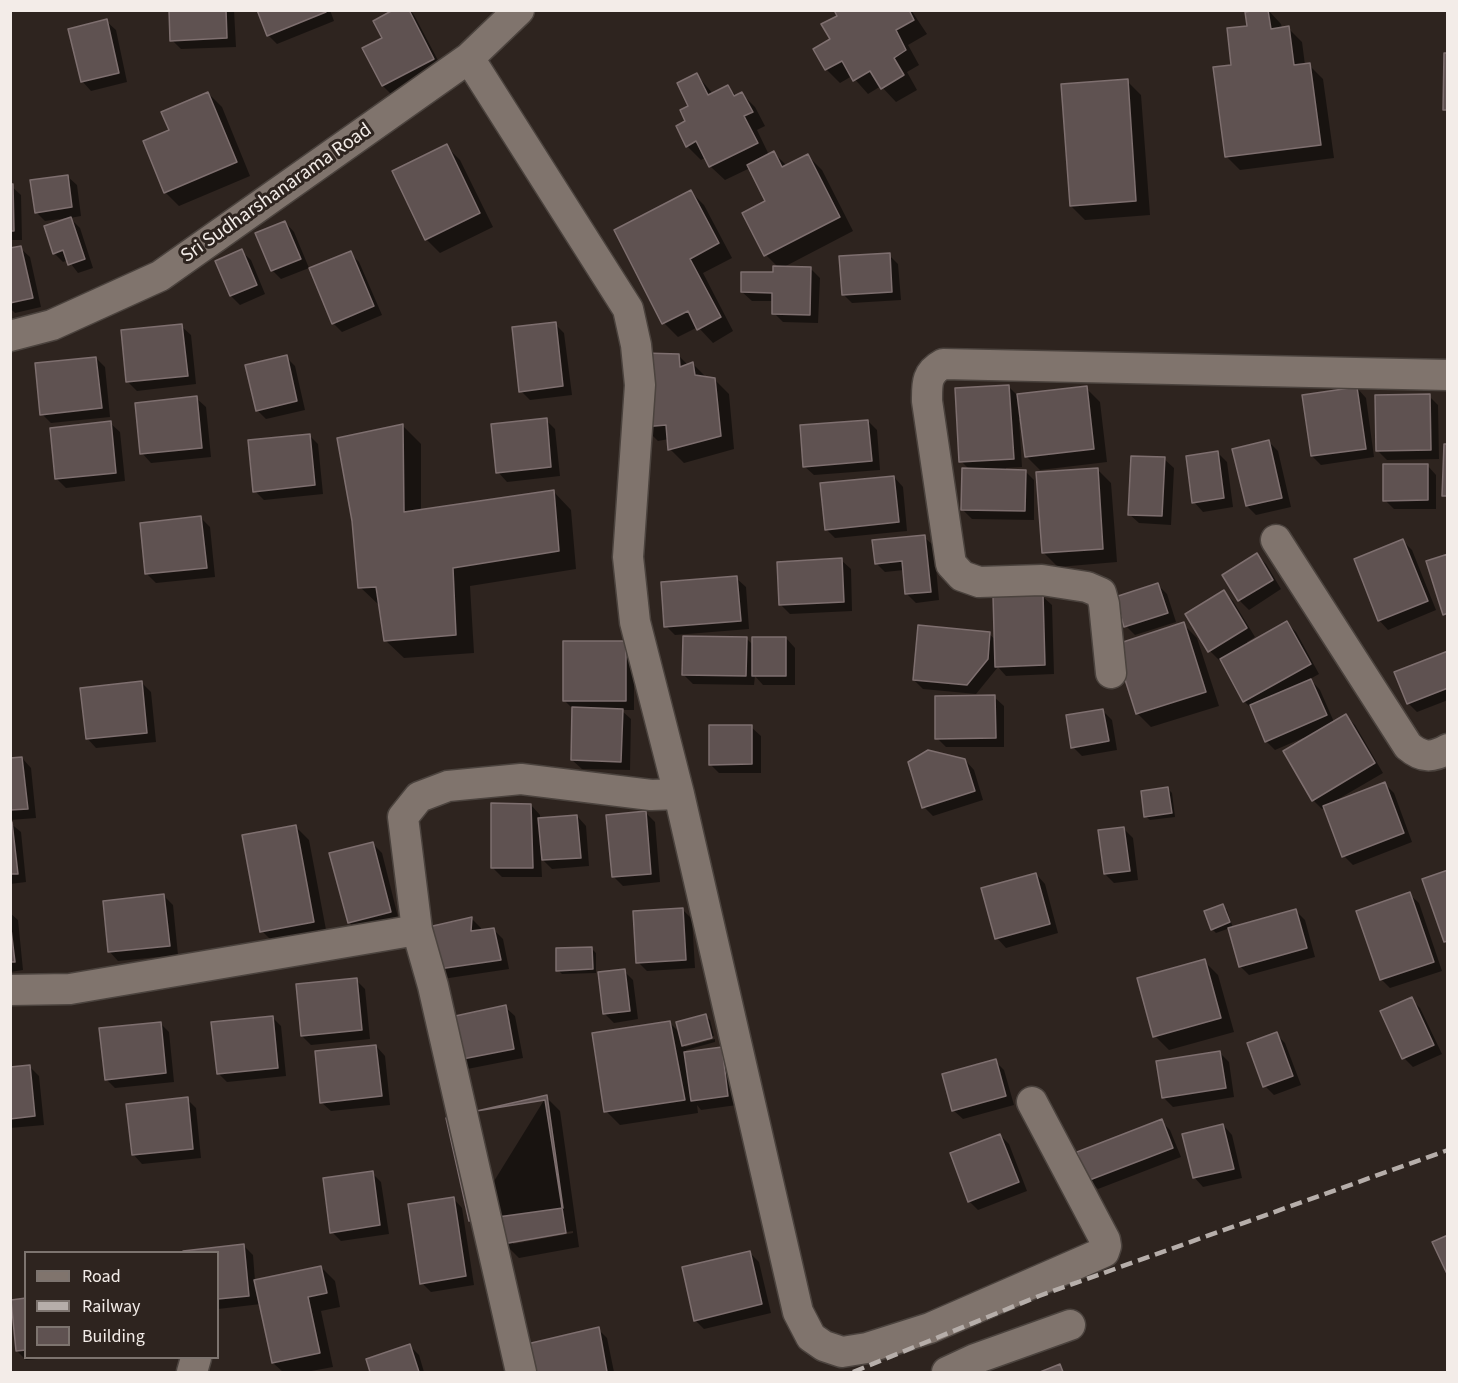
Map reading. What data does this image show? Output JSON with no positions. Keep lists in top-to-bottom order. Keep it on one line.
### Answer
{"streets":{"street":["Sri Sudharshanarama Road"]},"legend":["Road","Railway","Building"]}
